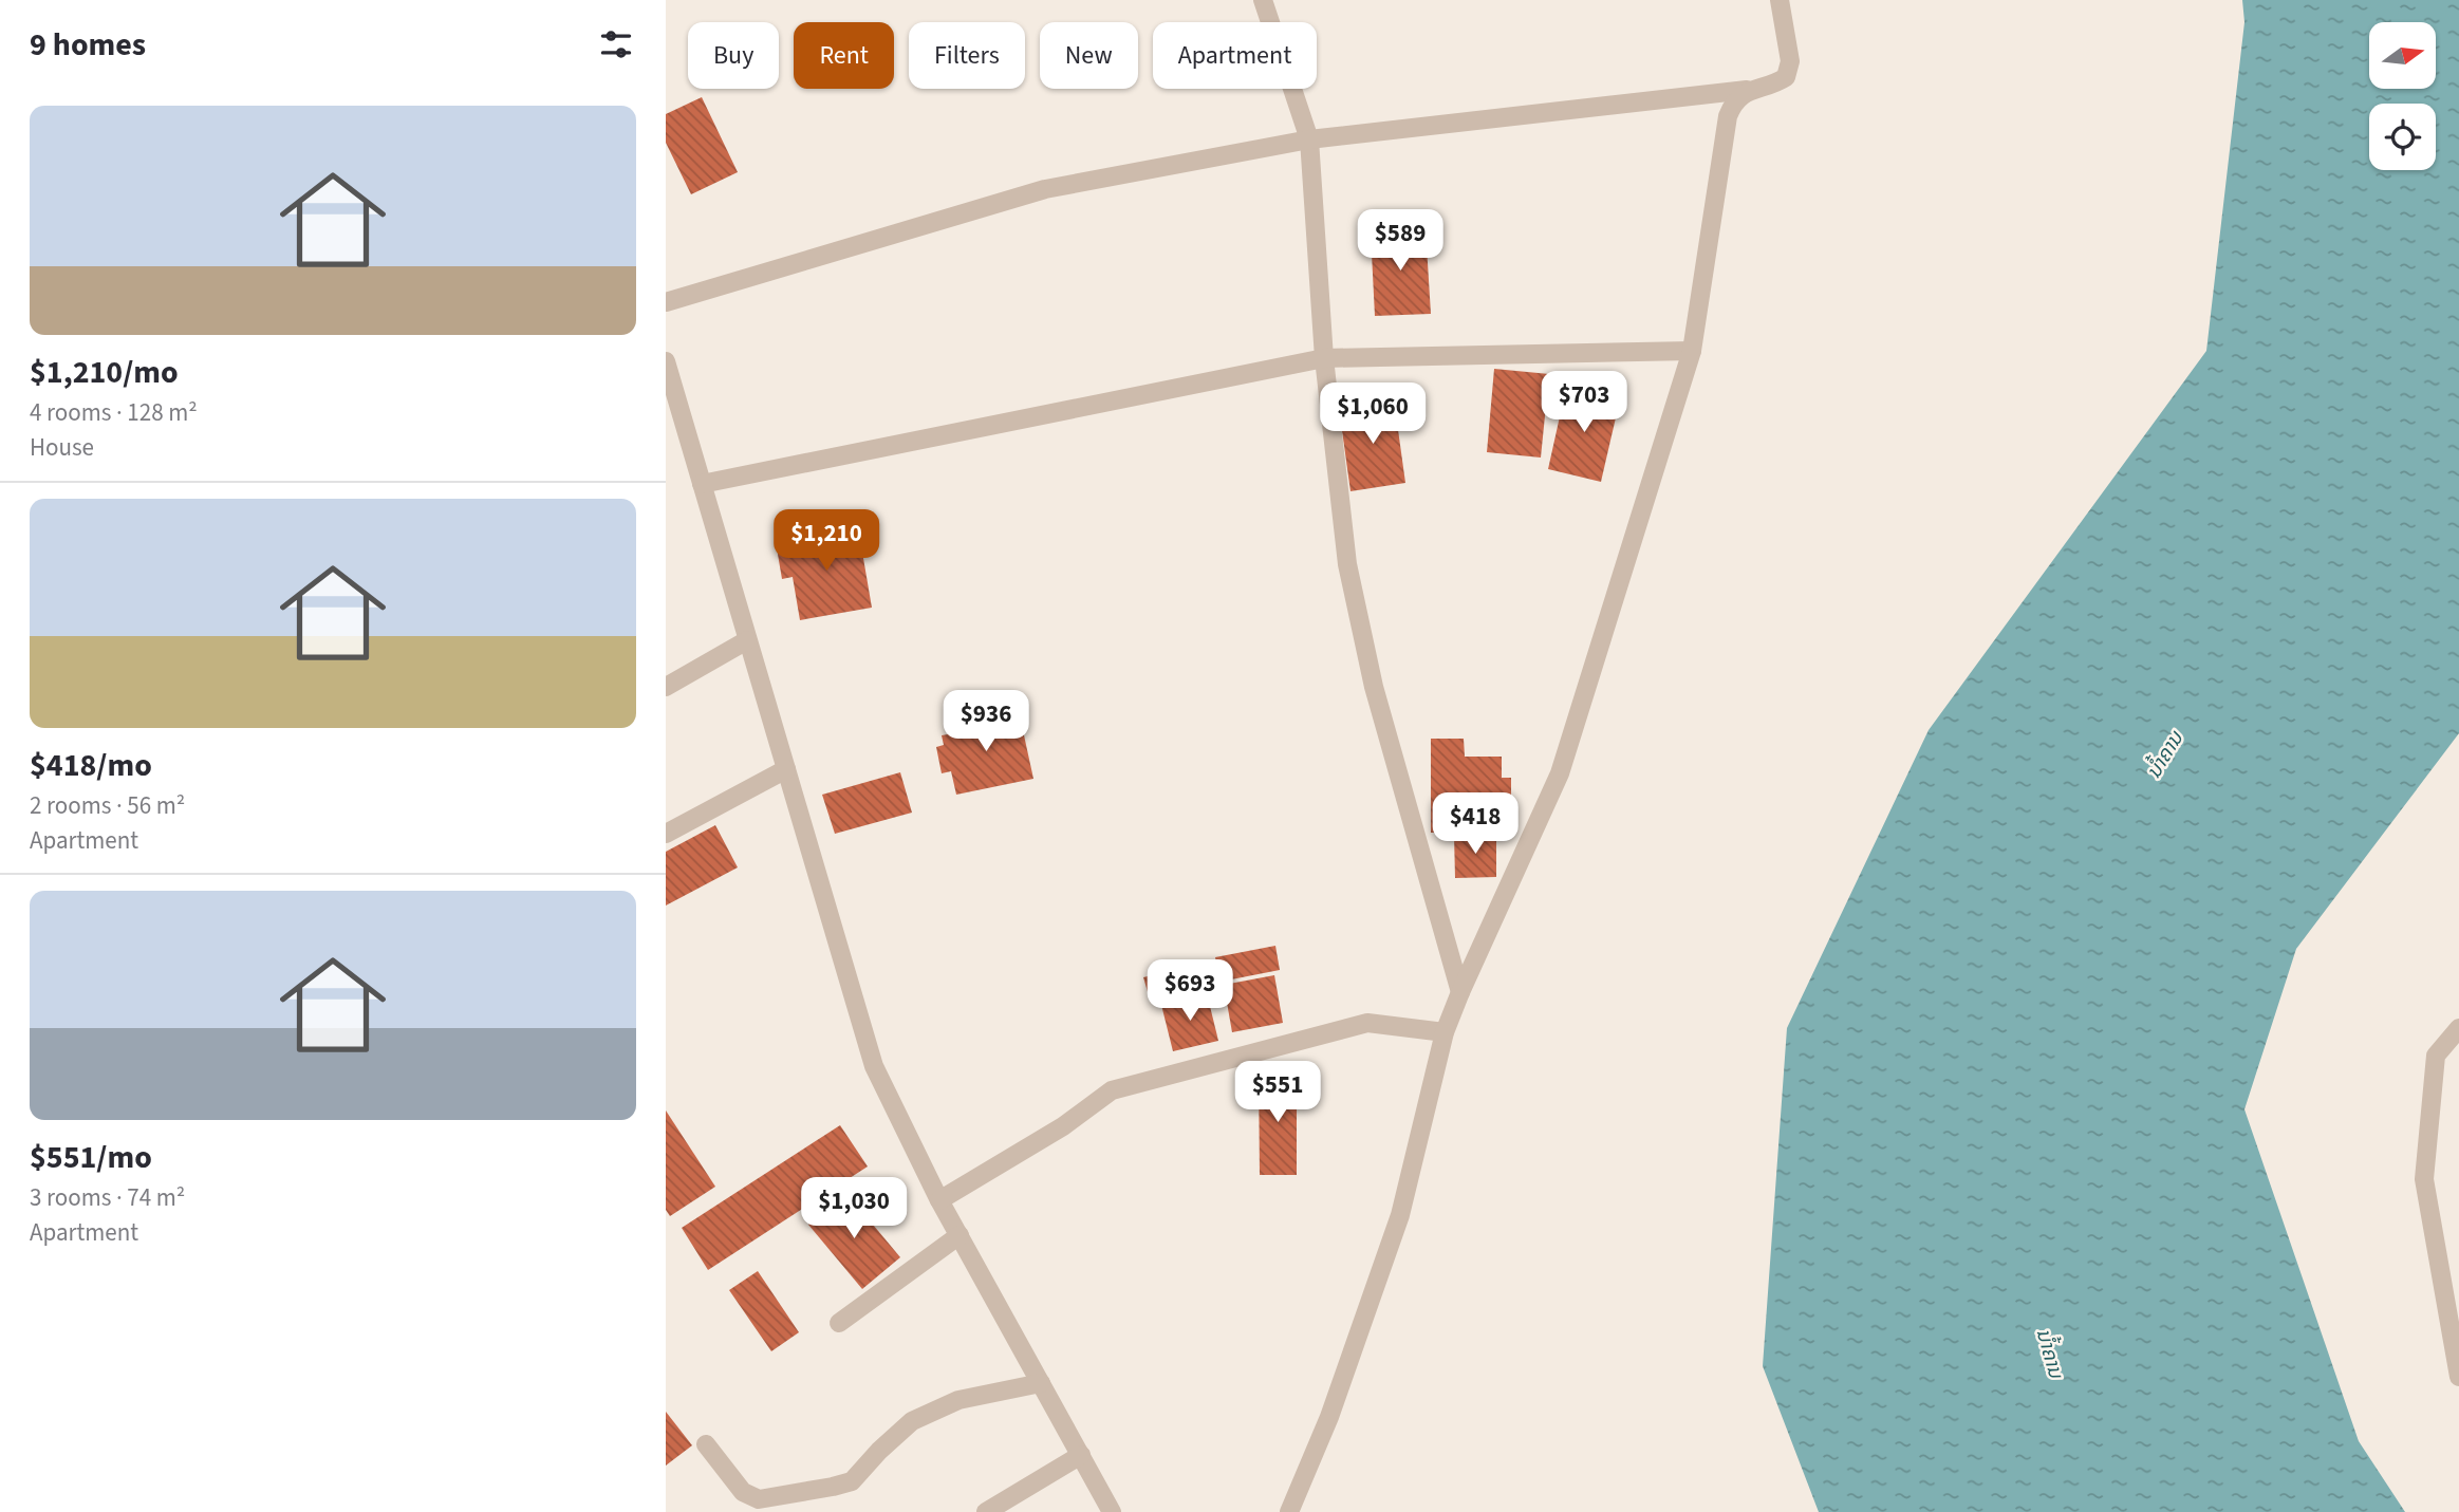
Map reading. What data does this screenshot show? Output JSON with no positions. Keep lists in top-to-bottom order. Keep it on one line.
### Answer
{"water":["ນ້ຳຄານ"],"north":"right","page":{"heading":"9 homes","chip":["Buy","Rent","Filters","New","Apartment"],"list":[{"name":"$1,210/mo","note":"4 rooms · 128 m² · House"},{"name":"$418/mo","note":"2 rooms · 56 m² · Apartment"},{"name":"$551/mo","note":"3 rooms · 74 m² · Apartment"}],"price":["$589","$703","$1,060","$1,210","$936","$418","$693","$551","$1,030"]}}
